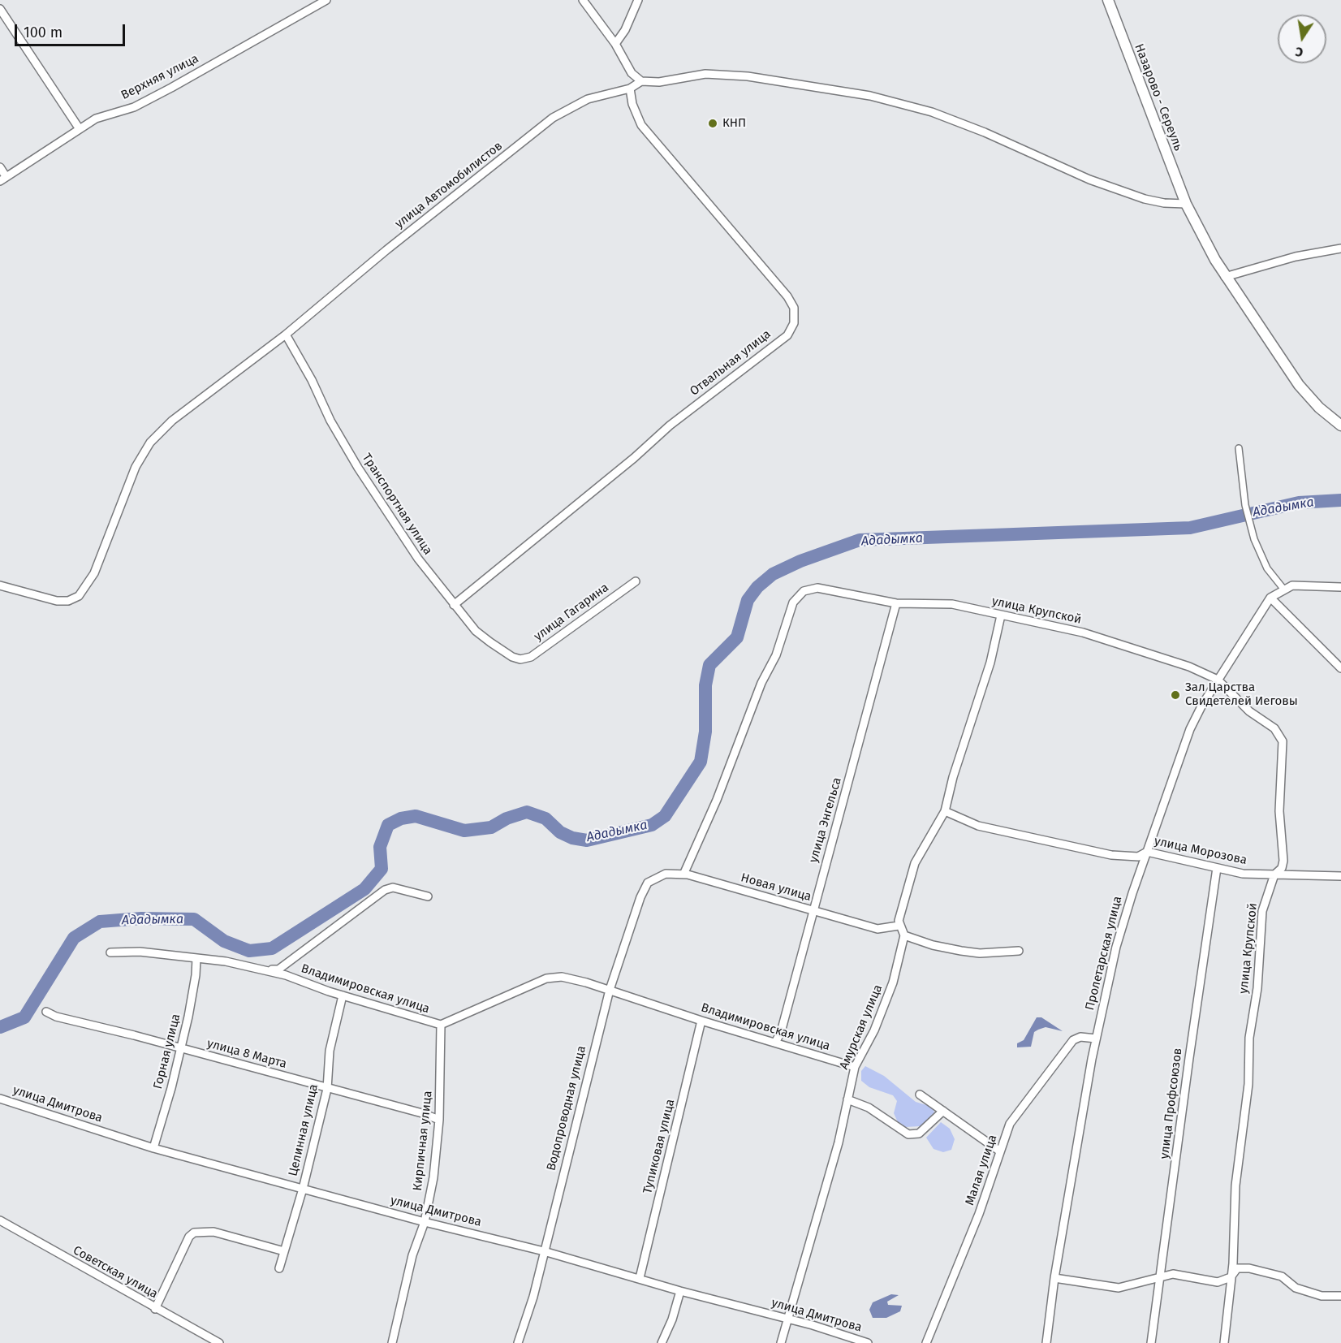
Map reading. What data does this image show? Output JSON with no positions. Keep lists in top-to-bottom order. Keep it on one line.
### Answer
{"streets":{"street":["Верхняя улица","Назарово - Сереуль","улица Автомобилистов","Отвальная улица","Транспортная улица","улица Крупской","улица Гагарина","улица Энгельса","улица Морозова","Новая улица","Пролетарская улица","Владимировская улица","Амурская улица","Горная улица","улица 8 Марта","улица Профсоюзов","улица Дмитрова","Водопроводная улица","Целинная улица","Кирпичная улица","Тупиковая улица","Малая улица","Советская улица"]},"crossings":[["улица Автомобилистов","Отвальная улица"],["улица Автомобилистов","Транспортная улица"],["Отвальная улица","Транспортная улица"],["Транспортная улица","улица Гагарина"],["улица Крупской","улица Энгельса"],["улица Крупской","улица Морозова"],["улица Крупской","Новая улица"],["улица Крупской","Пролетарская улица"],["улица Энгельса","Новая улица"],["улица Энгельса","Владимировская улица"],["улица Морозова","Пролетарская улица"],["улица Морозова","улица Профсоюзов"],["Новая улица","Водопроводная улица"],["Пролетарская улица","Малая улица"],["Владимировская улица","Амурская улица"],["Владимировская улица","Горная улица"],["Владимировская улица","Водопроводная улица"],["Владимировская улица","Целинная улица"],["Владимировская улица","Кирпичная улица"],["Владимировская улица","Тупиковая улица"],["Амурская улица","улица Дмитрова"],["Горная улица","улица 8 Марта"],["Горная улица","улица Дмитрова"],["улица 8 Марта","Целинная улица"],["улица 8 Марта","Кирпичная улица"],["улица Дмитрова","Водопроводная улица"],["улица Дмитрова","Целинная улица"],["улица Дмитрова","Кирпичная улица"],["улица Дмитрова","Тупиковая улица"]],"water":["Ададымка"],"places":["КНП","Зал Царства Свидетелей Иеговы"],"scale_bar":"100 m","north":"bottom"}
